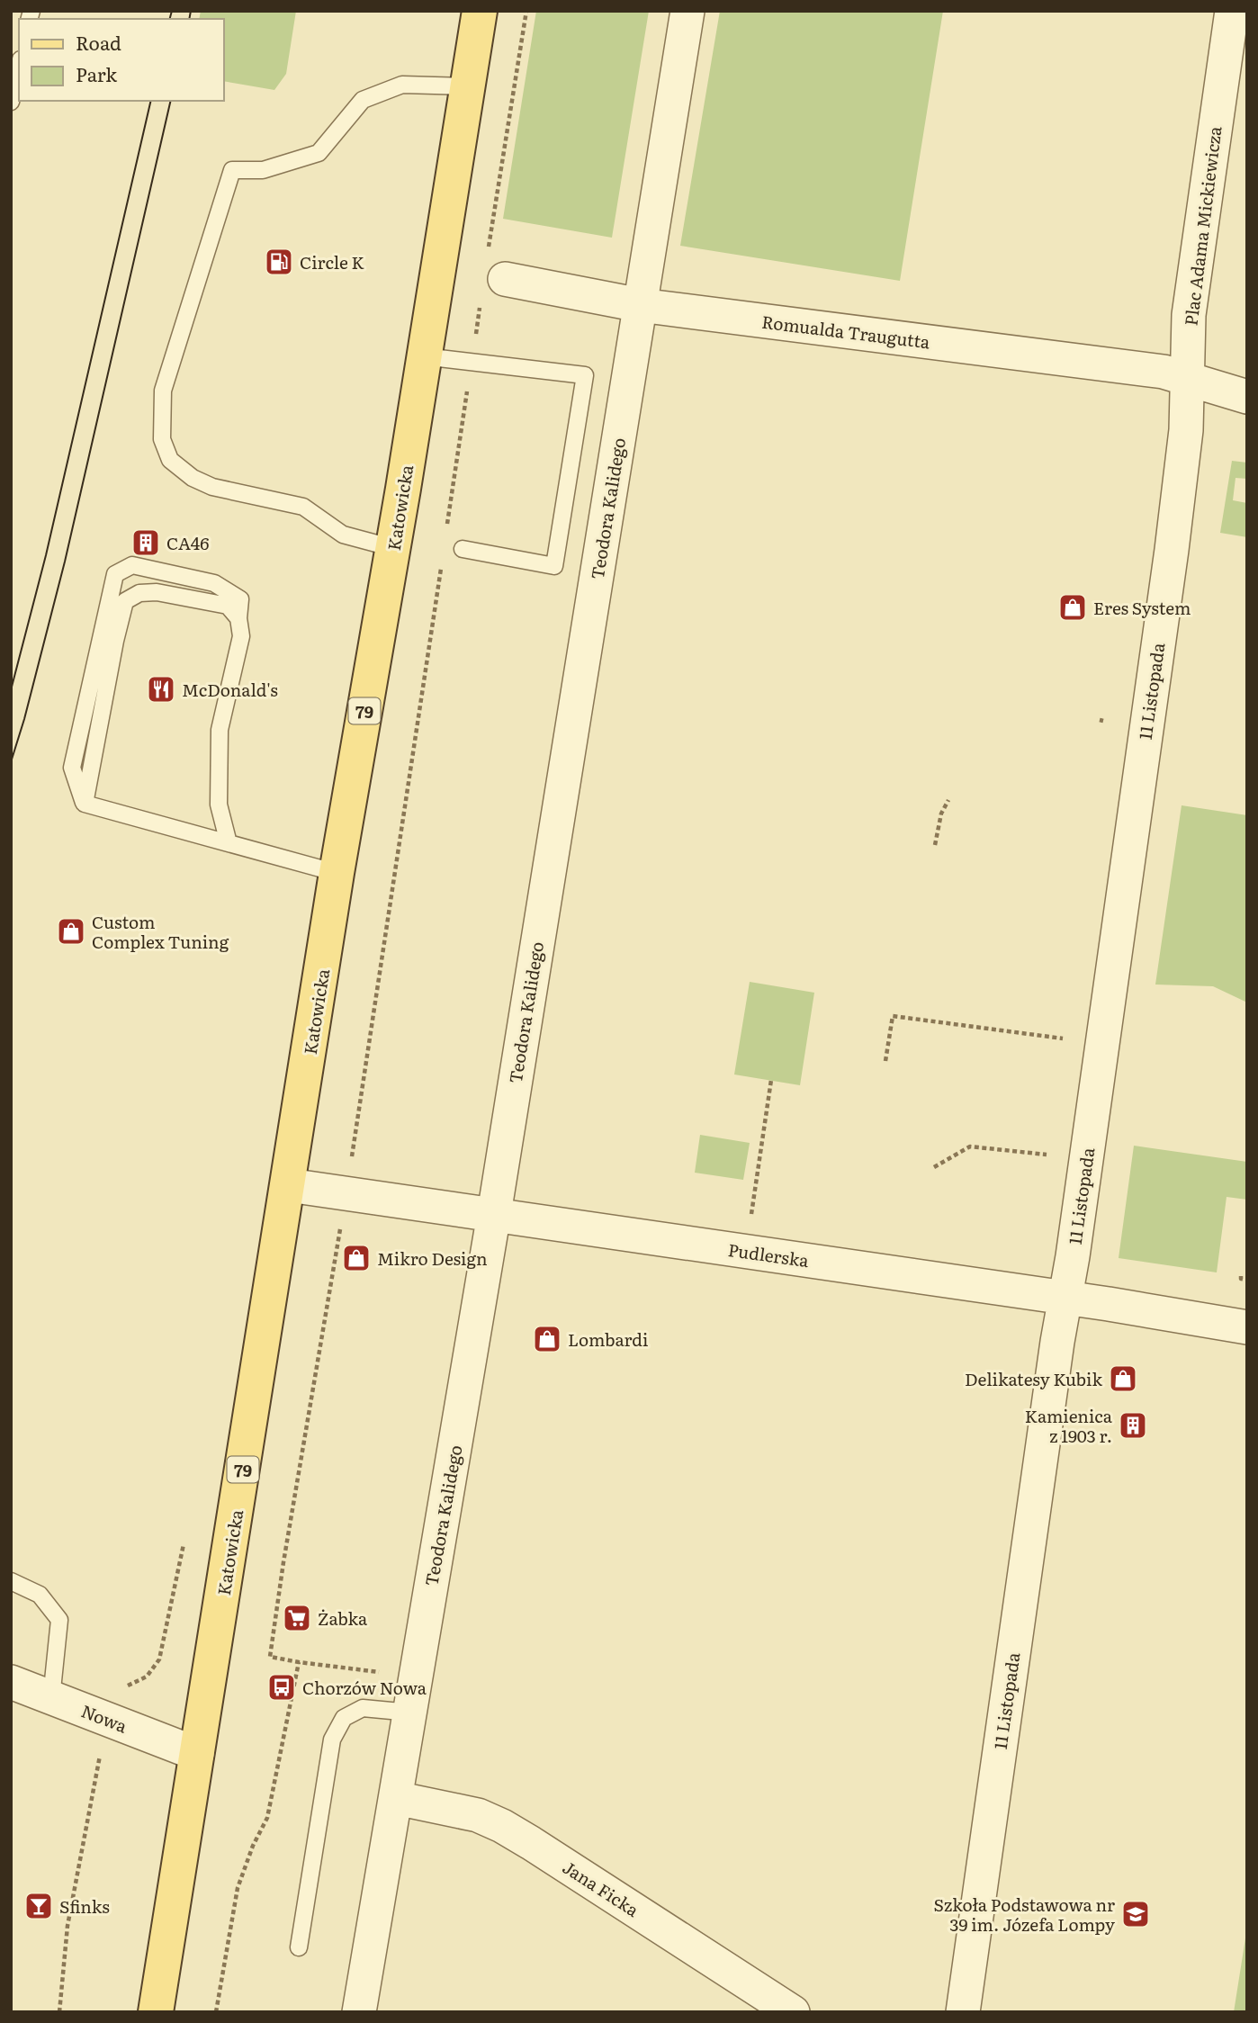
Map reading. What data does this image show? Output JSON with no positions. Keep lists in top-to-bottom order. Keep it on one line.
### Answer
{"streets":{"main road":["Katowicka","79"],"street":["Plac Adama Mickiewicza","Romualda Traugutta","Teodora Kalidego","11 Listopada","Pudlerska","Nowa","Jana Ficka"]},"crossings":[["Plac Adama Mickiewicza","Romualda Traugutta"],["Plac Adama Mickiewicza","11 Listopada"],["Romualda Traugutta","Teodora Kalidego"],["Romualda Traugutta","11 Listopada"],["Katowicka","Pudlerska"],["Katowicka","Nowa"],["Teodora Kalidego","Pudlerska"],["Teodora Kalidego","Jana Ficka"],["11 Listopada","Pudlerska"]],"places":{"fuel station":["Circle K"],"building":["CA46","Kamienica z 1903 r."],"shop":["Eres System","Custom Complex Tuning","Mikro Design","Lombardi","Delikatesy Kubik"],"restaurant":["McDonald's"],"supermarket":["Żabka"],"bus stop":["Chorzów Nowa"],"bar":["Sfinks"],"school or university":["Szkoła Podstawowa nr 39 im. Józefa Lompy"]},"legend":["Road","Park"]}
